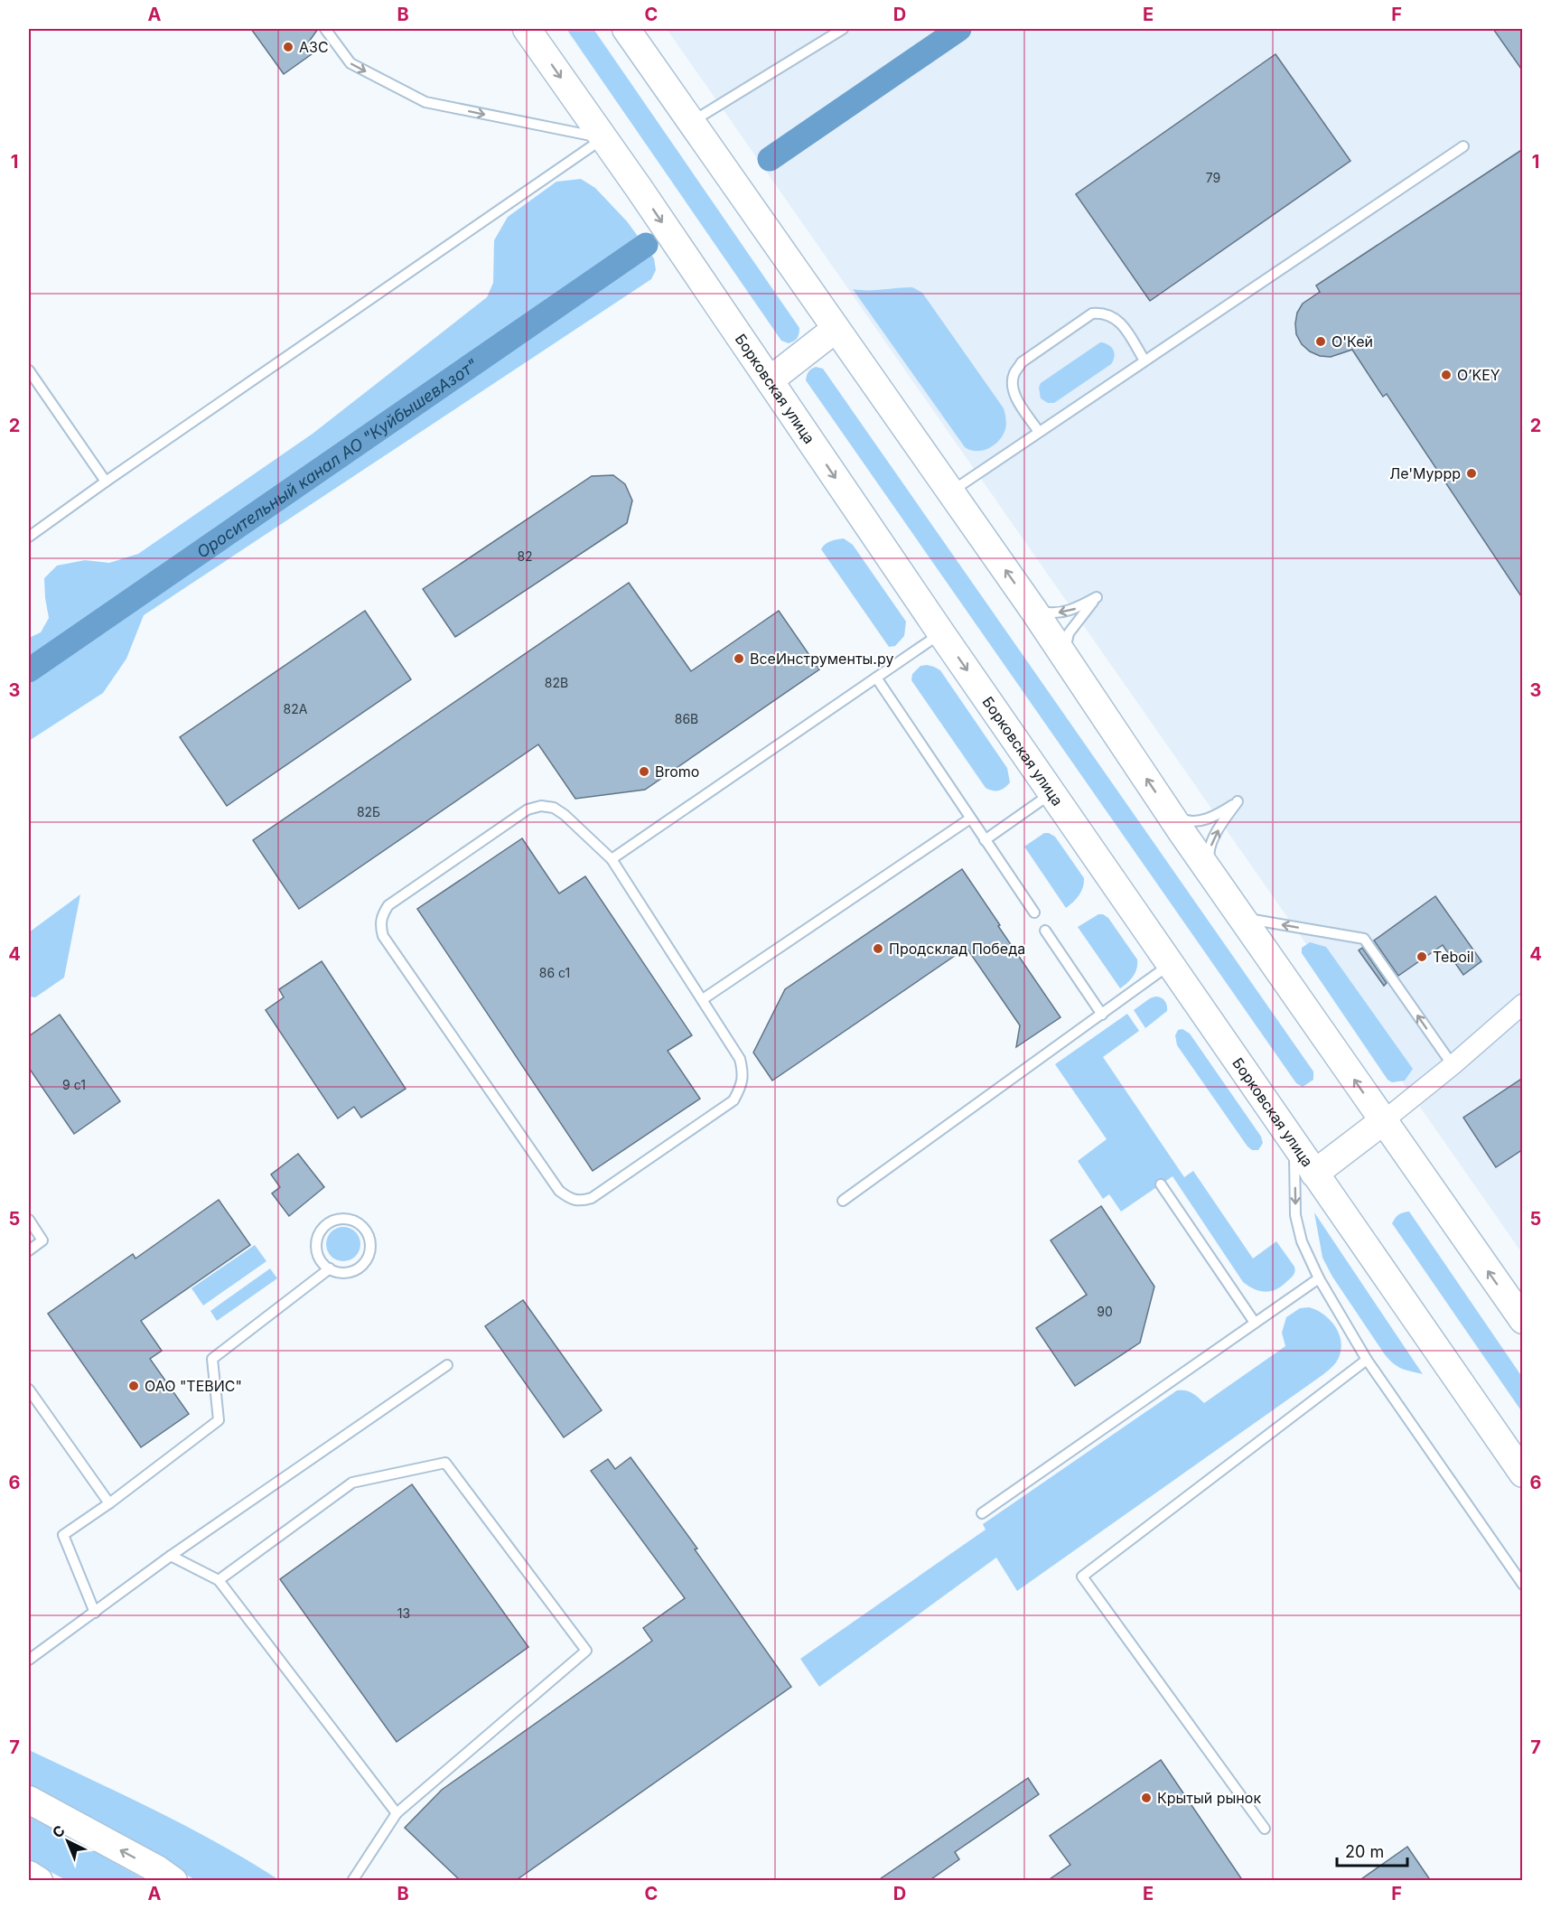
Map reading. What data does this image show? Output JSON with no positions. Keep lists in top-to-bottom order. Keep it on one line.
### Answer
{"streets":{"main road":["Борковская улица"]},"water":["Оросительный канал АО \"КуйбышевАзот\""],"places":["АЗС","О'Кей","O’KEY","Ле'Муррр","ВсеИнструменты.ру","Bromo","Продсклад Победа","Teboil","ОАО \"ТЕВИС\"","Крытый рынок"],"house_numbers":["79","82","82В","82А","86В","82Б","86 c1","9 с1","90","13"],"scale_bar":"20 m","north":"top left","grid":{"columns":["A","B","C","D","E","F"],"rows":["1","2","3","4","5","6","7"]}}
